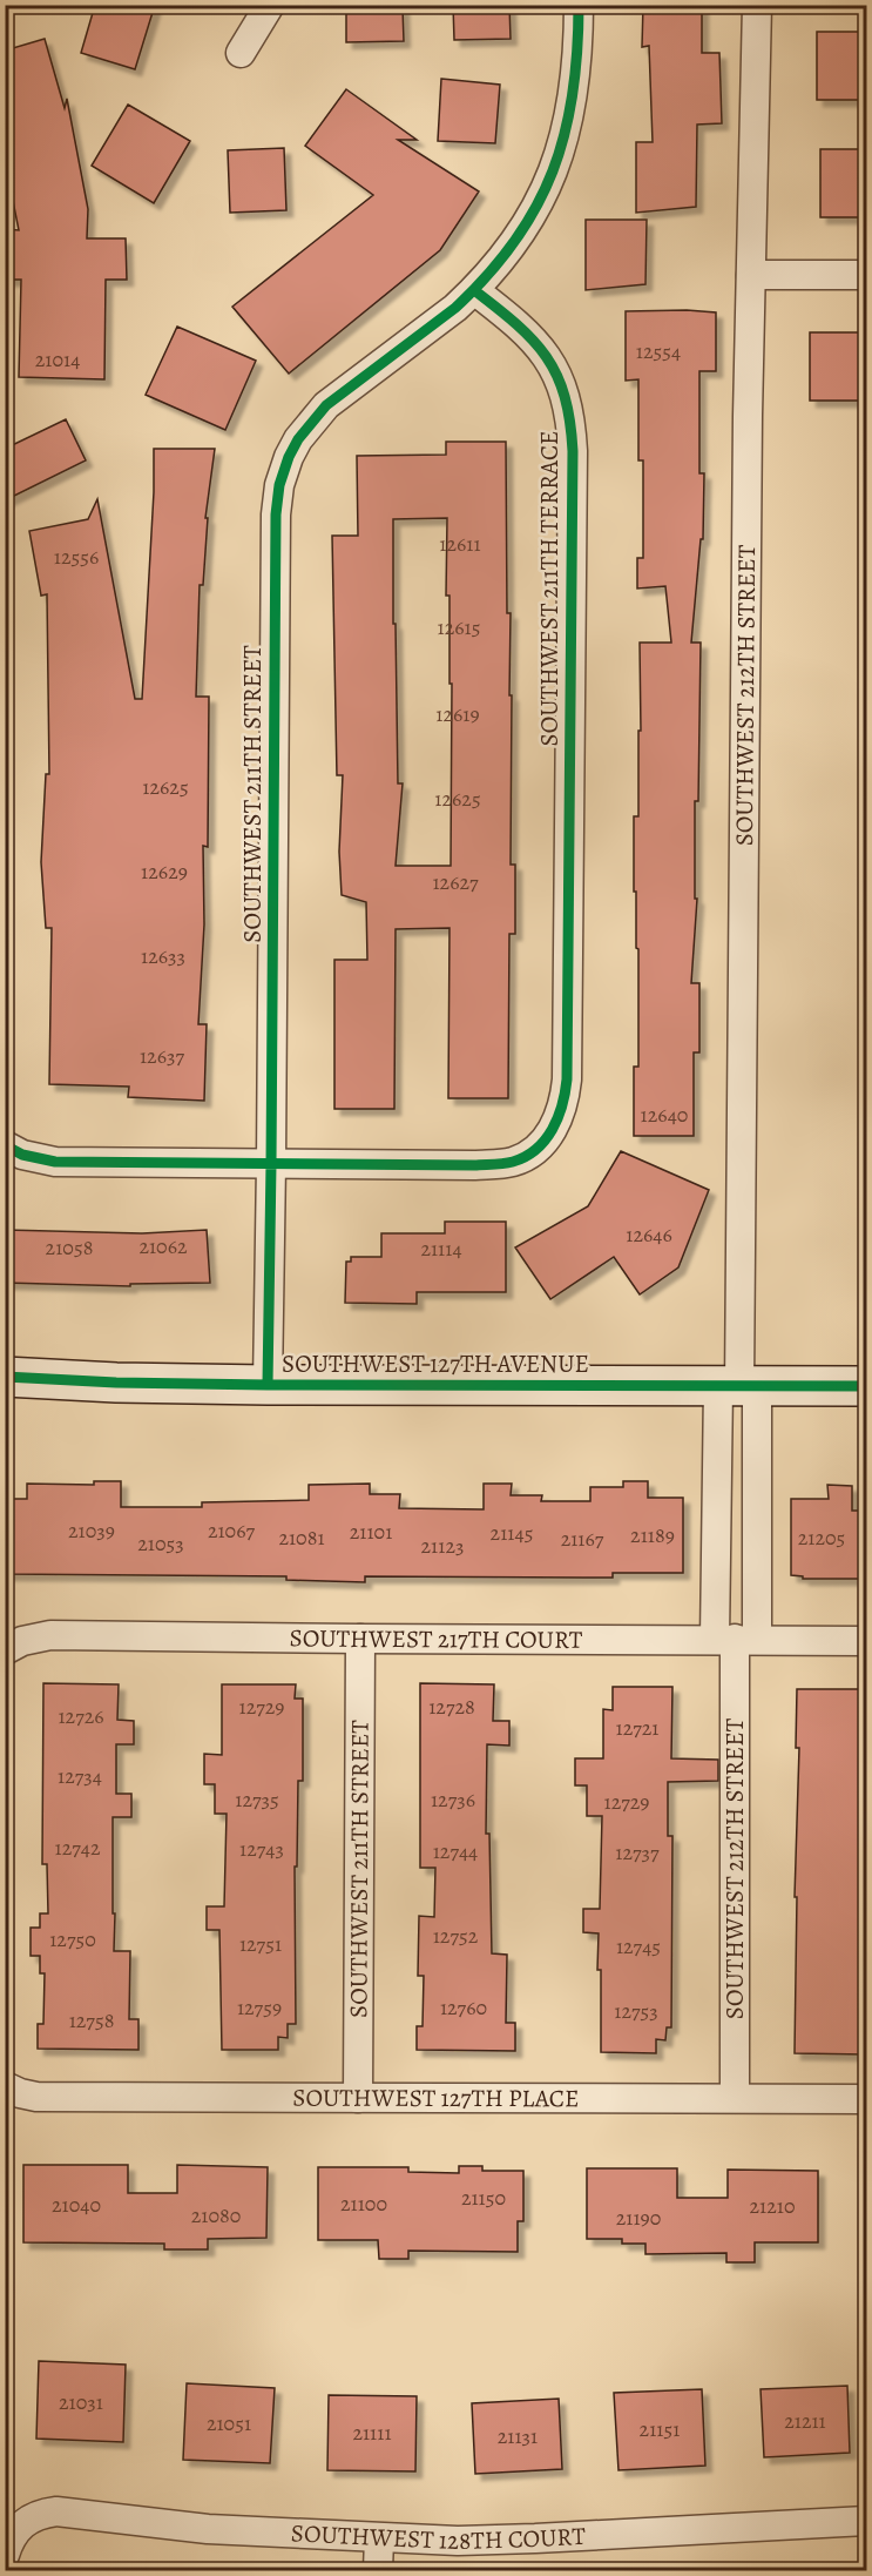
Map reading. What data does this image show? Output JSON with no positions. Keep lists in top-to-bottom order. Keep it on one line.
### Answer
{"streets":{"street":["SOUTHWEST 211TH TERRACE","SOUTHWEST 212TH STREET","SOUTHWEST 211TH STREET","SOUTHWEST 127TH AVENUE","SOUTHWEST 217TH COURT","SOUTHWEST 127TH PLACE","SOUTHWEST 128TH COURT"]},"crossings":[["SOUTHWEST 211TH TERRACE","SOUTHWEST 211TH STREET"],["SOUTHWEST 212TH STREET","SOUTHWEST 127TH AVENUE"],["SOUTHWEST 212TH STREET","SOUTHWEST 217TH COURT"],["SOUTHWEST 212TH STREET","SOUTHWEST 127TH PLACE"],["SOUTHWEST 211TH STREET","SOUTHWEST 127TH AVENUE"],["SOUTHWEST 211TH STREET","SOUTHWEST 217TH COURT"],["SOUTHWEST 211TH STREET","SOUTHWEST 127TH PLACE"]],"house_numbers":["12554","21014","12611","12556","12615","12619","12625","12625","12629","12627","12633","12637","12640","12646","21062","21058","21114","21039","21067","21101","21145","21189","21081","21205","21167","21053","21123","12729","12728","12726","12721","12734","12735","12736","12729","12742","12743","12744","12737","12752","12750","12751","12745","12759","12760","12753","12758","21150","21100","21040","21210","21080","21190","21031","21211","21051","21151","21111","21131"]}
